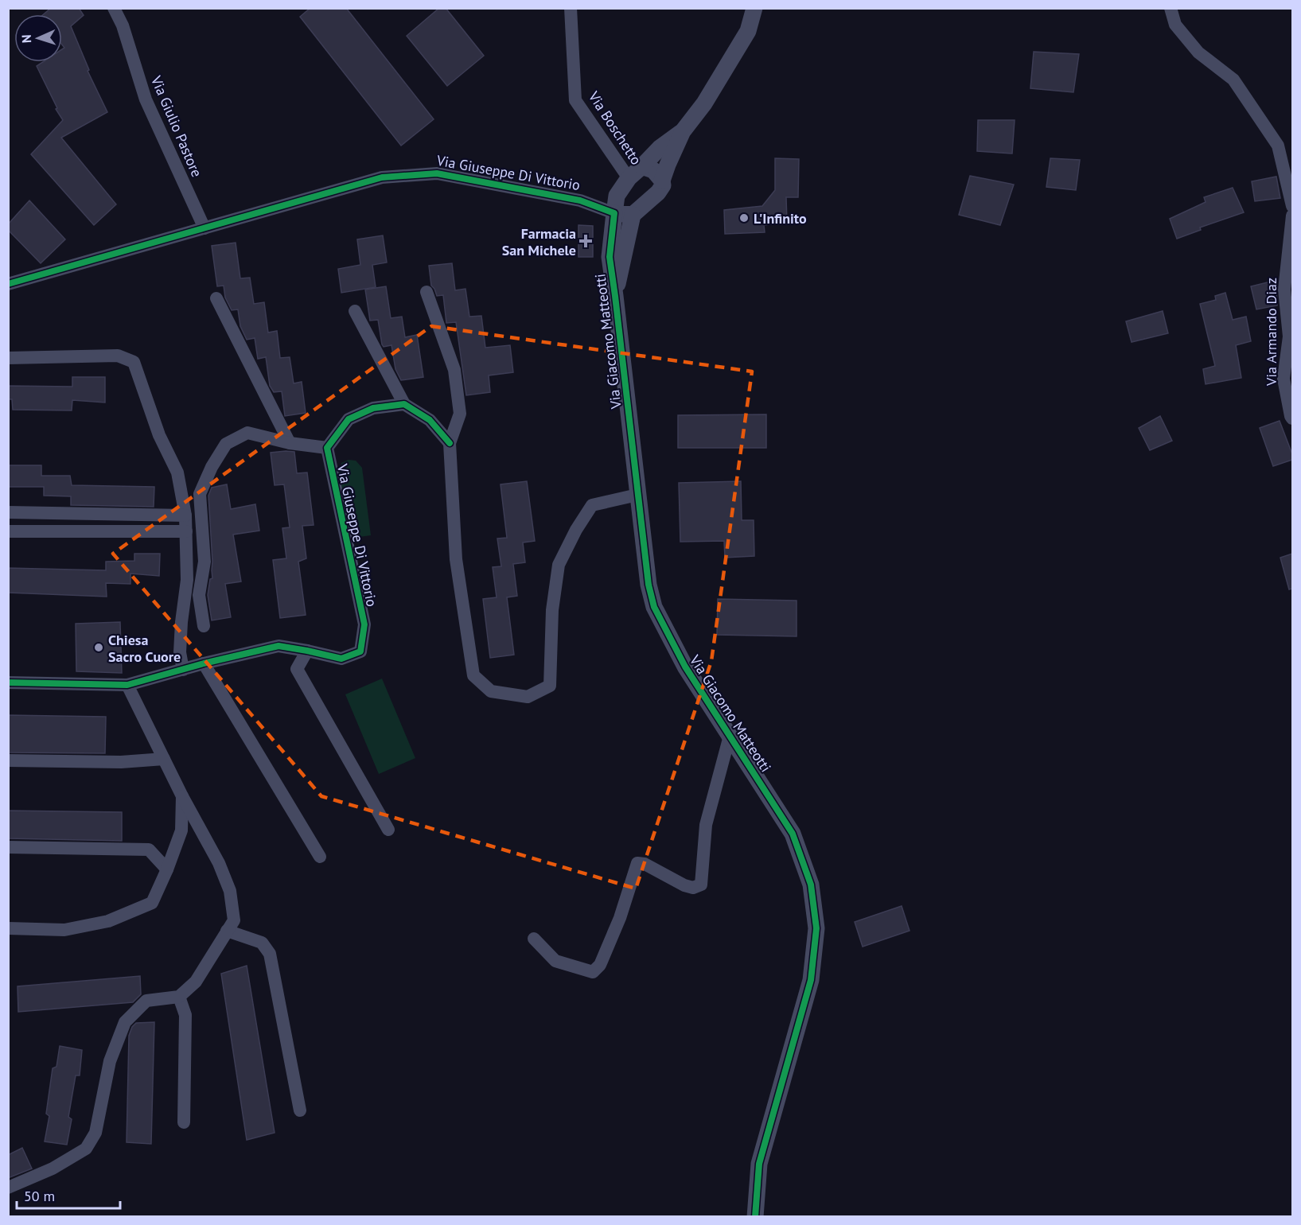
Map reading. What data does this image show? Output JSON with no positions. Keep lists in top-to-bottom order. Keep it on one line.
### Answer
{"streets":{"street":["Via Giulio Pastore","Via Boschetto","Via Giuseppe Di Vittorio","Via Armando Diaz","Via Giacomo Matteotti"]},"crossings":[["Via Giulio Pastore","Via Giuseppe Di Vittorio"],["Via Boschetto","Via Giacomo Matteotti"],["Via Giuseppe Di Vittorio","Via Giacomo Matteotti"]],"places":{"other":["L'Infinito","Chiesa Sacro Cuore"],"health":["Farmacia San Michele"]},"scale_bar":"50 m","north":"left"}
